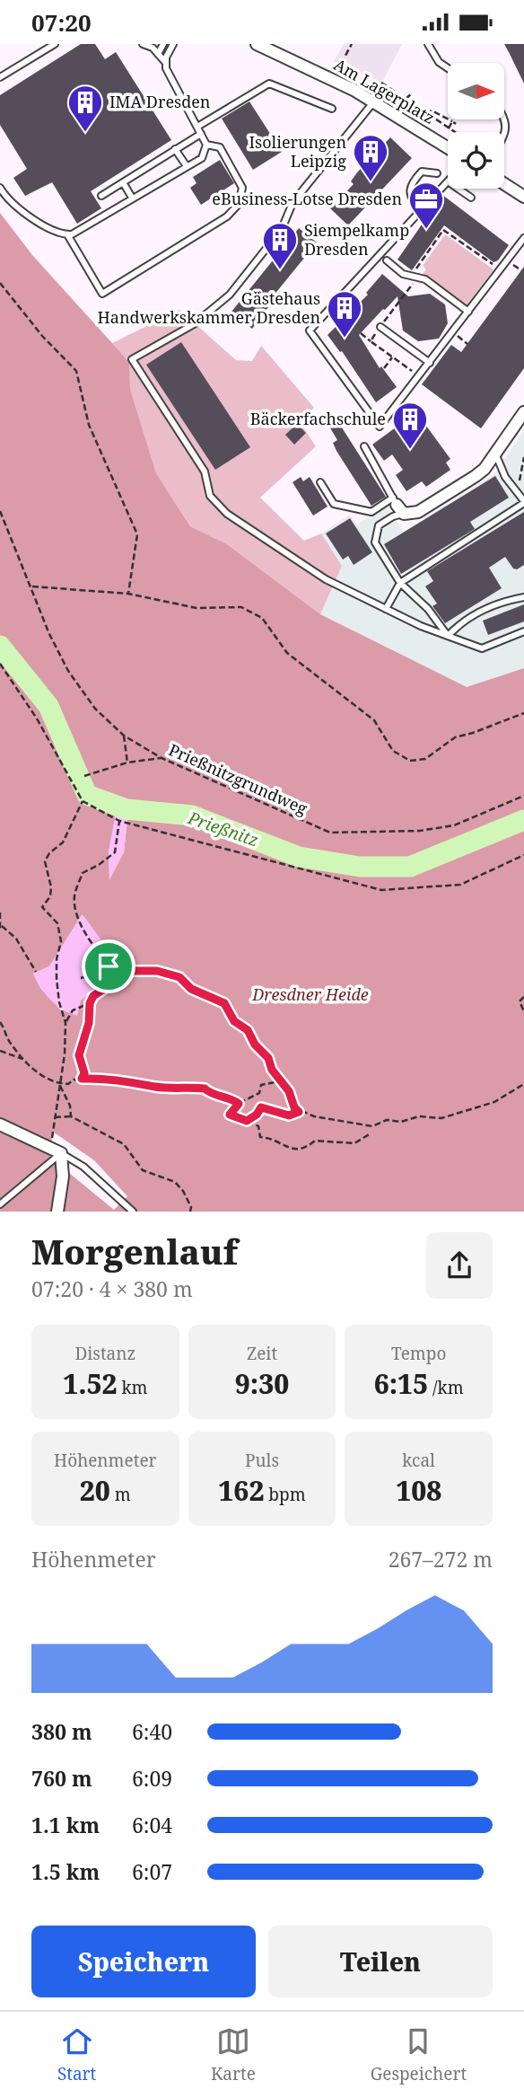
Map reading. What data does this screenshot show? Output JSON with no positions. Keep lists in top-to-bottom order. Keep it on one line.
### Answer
{"streets":{"street":["Am Lagerplatz"],"path":["Prießnitzgrundweg"]},"water":["Prießnitz"],"parks":["Dresdner Heide"],"places":{"building":["IMA Dresden","Isolierungen Leipzig","Siempelkamp Dresden","Gästehaus Handwerkskammer Dresden","Bäckerfachschule"],"office":["eBusiness-Lotse Dresden"]},"north":"right","page":{"status":"07:20","heading":["Morgenlauf","07:20 · 4 × 380 m"],"stats":[["Distanz","1.52 km"],["Zeit","9:30"],["Tempo","6:15 /km"],["Höhenmeter","20 m"],["Puls","162 bpm"],["kcal","108"]],"chart":["Höhenmeter","267–272 m"],"list":[{"name":"380 m","note":"6:40"},{"name":"760 m","note":"6:09"},{"name":"1.1 km","note":"6:04"},{"name":"1.5 km","note":"6:07"}],"buttons":["Speichern","Teilen"],"tabs":["Start","Karte","Gespeichert"]}}
